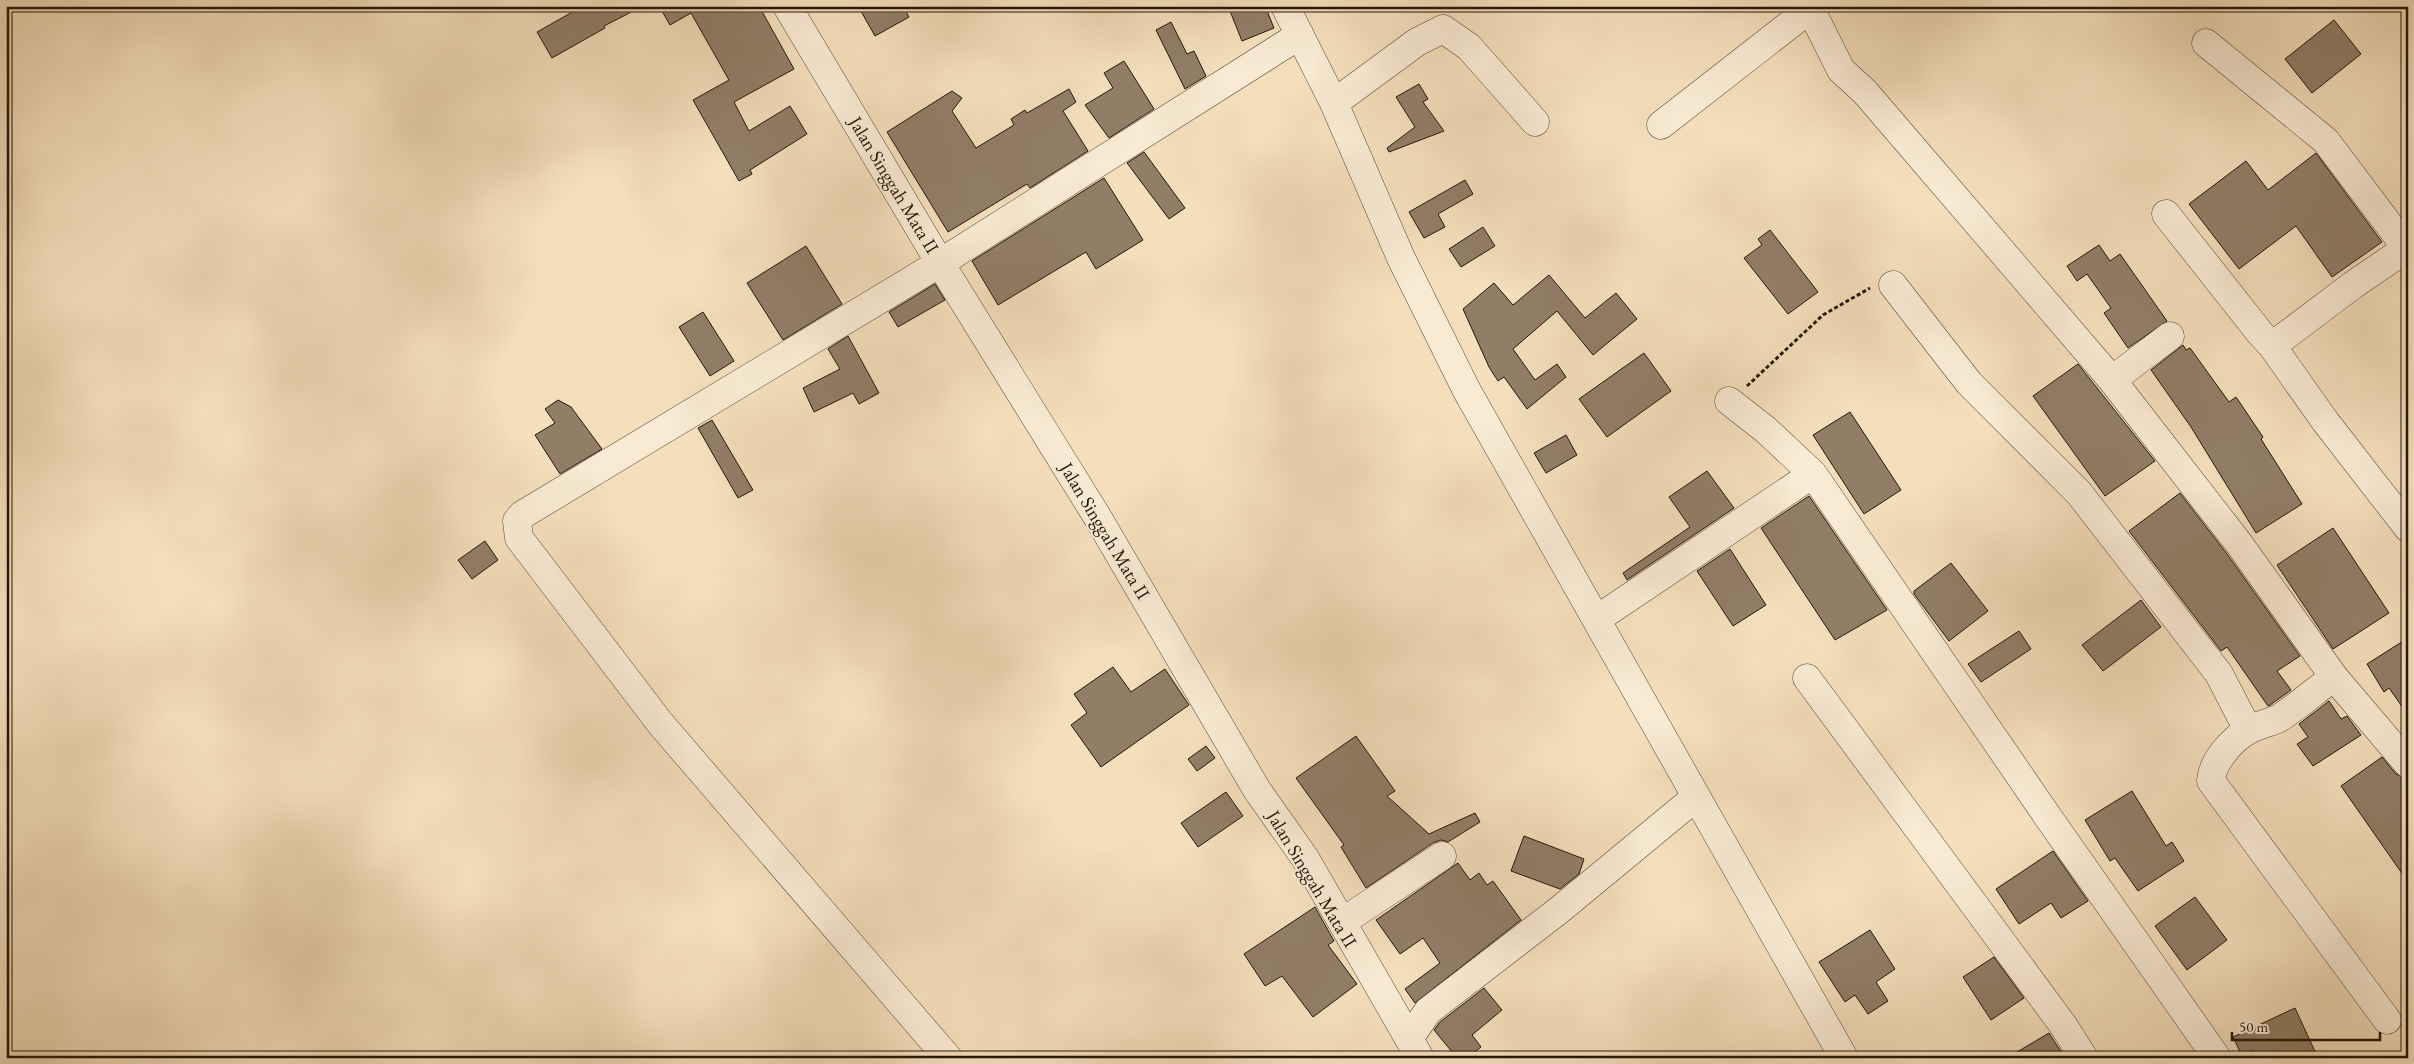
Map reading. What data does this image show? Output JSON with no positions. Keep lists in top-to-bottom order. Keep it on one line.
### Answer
{"streets":{"street":["Jalan Singgah Mata II"]},"scale_bar":"50 m"}
